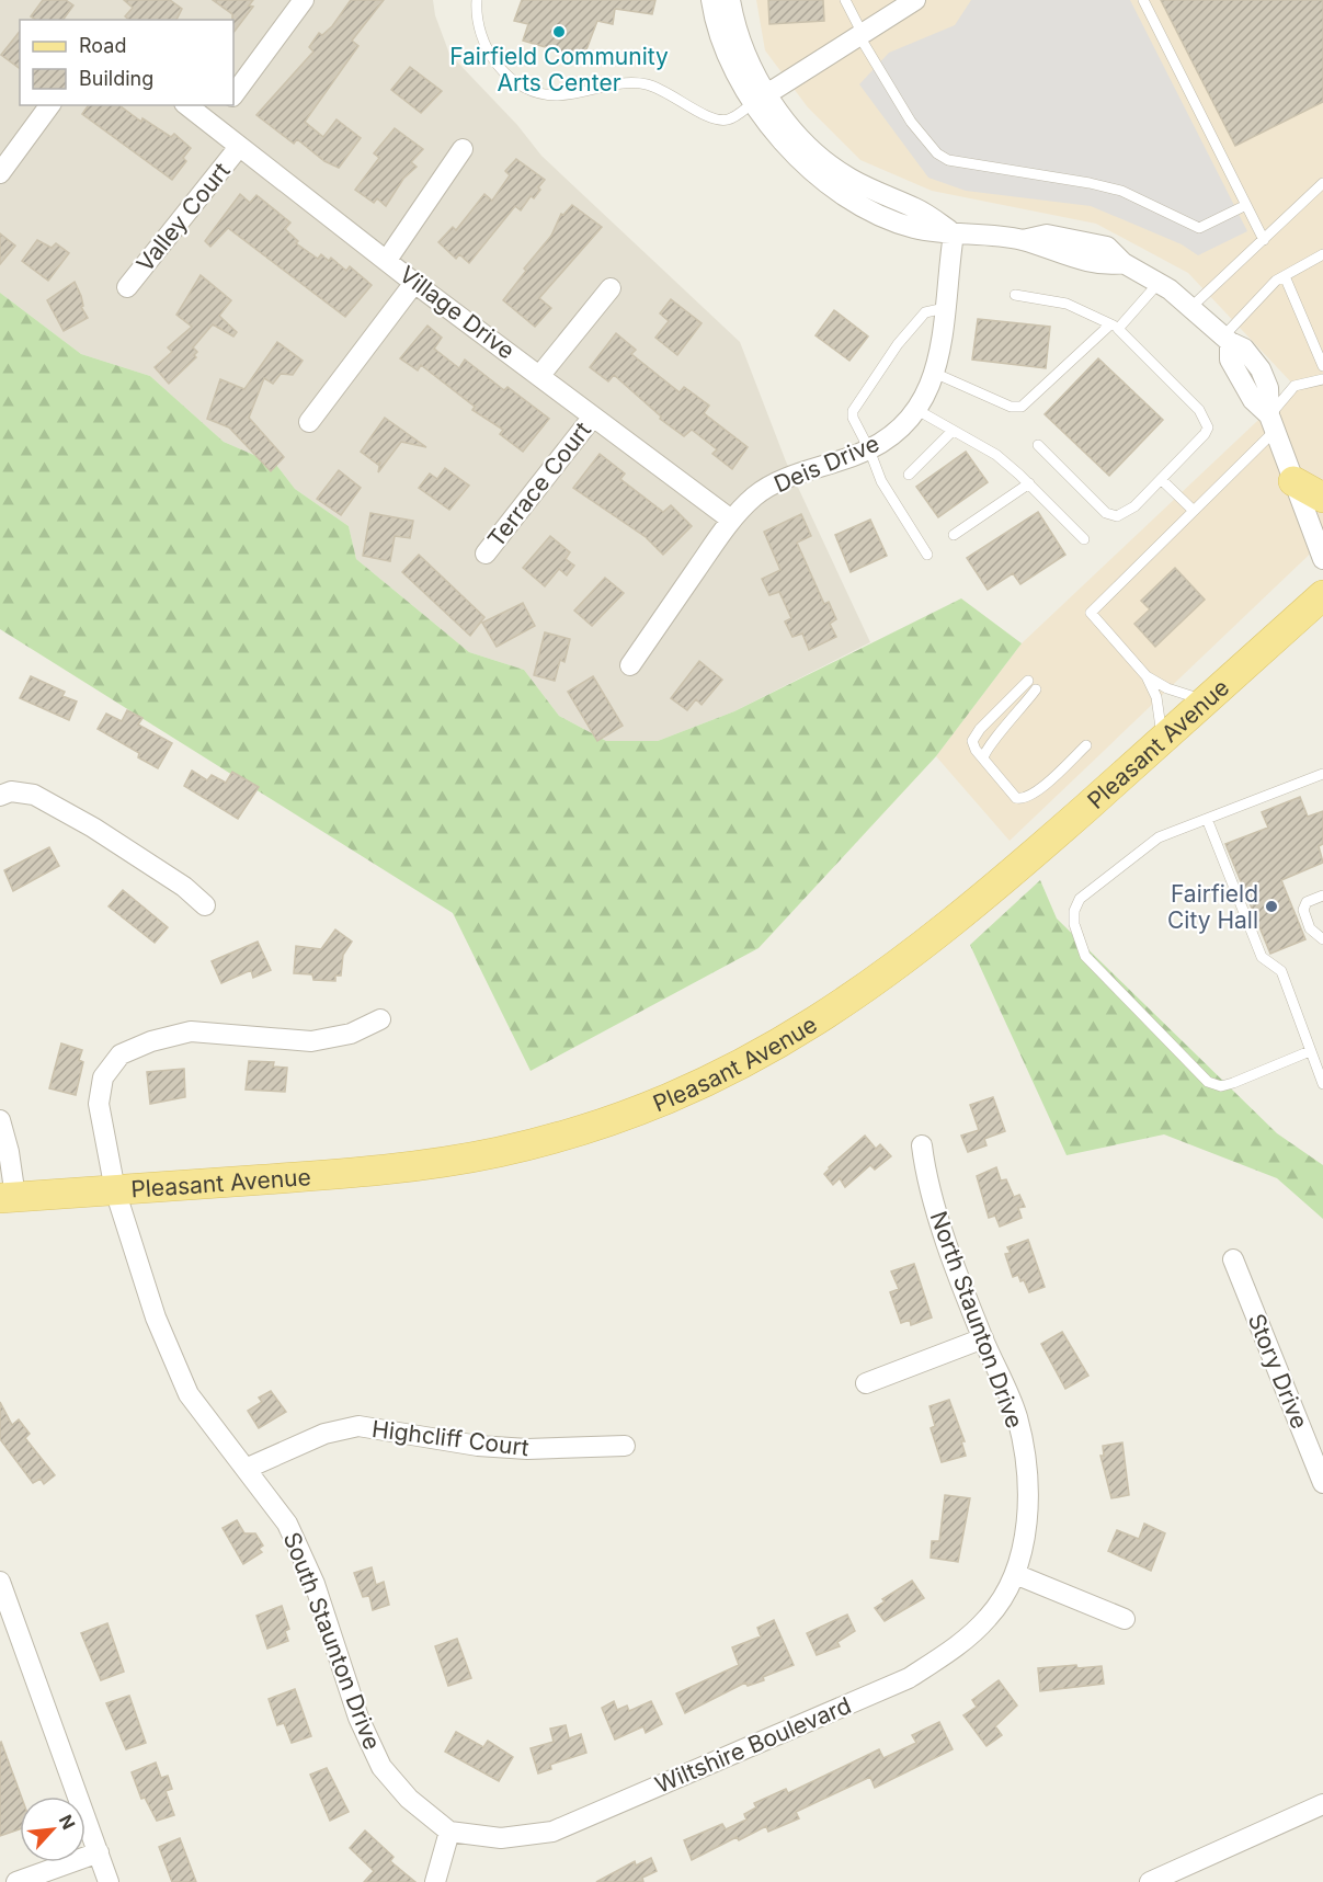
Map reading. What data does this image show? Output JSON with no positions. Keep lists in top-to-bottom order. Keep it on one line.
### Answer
{"streets":{"main road":["Pleasant Avenue"],"street":["Valley Court","Village Drive","Deis Drive","Terrace Court","North Staunton Drive","Story Drive","Highcliff Court","South Staunton Drive","Wiltshire Boulevard"]},"crossings":[["Valley Court","Village Drive"],["Village Drive","Deis Drive"],["Village Drive","Terrace Court"],["Pleasant Avenue","South Staunton Drive"],["North Staunton Drive","Wiltshire Boulevard"],["Highcliff Court","South Staunton Drive"],["South Staunton Drive","Wiltshire Boulevard"]],"places":["Fairfield Community Arts Center","Fairfield City Hall"],"legend":["Road","Building"],"north":"top right"}
